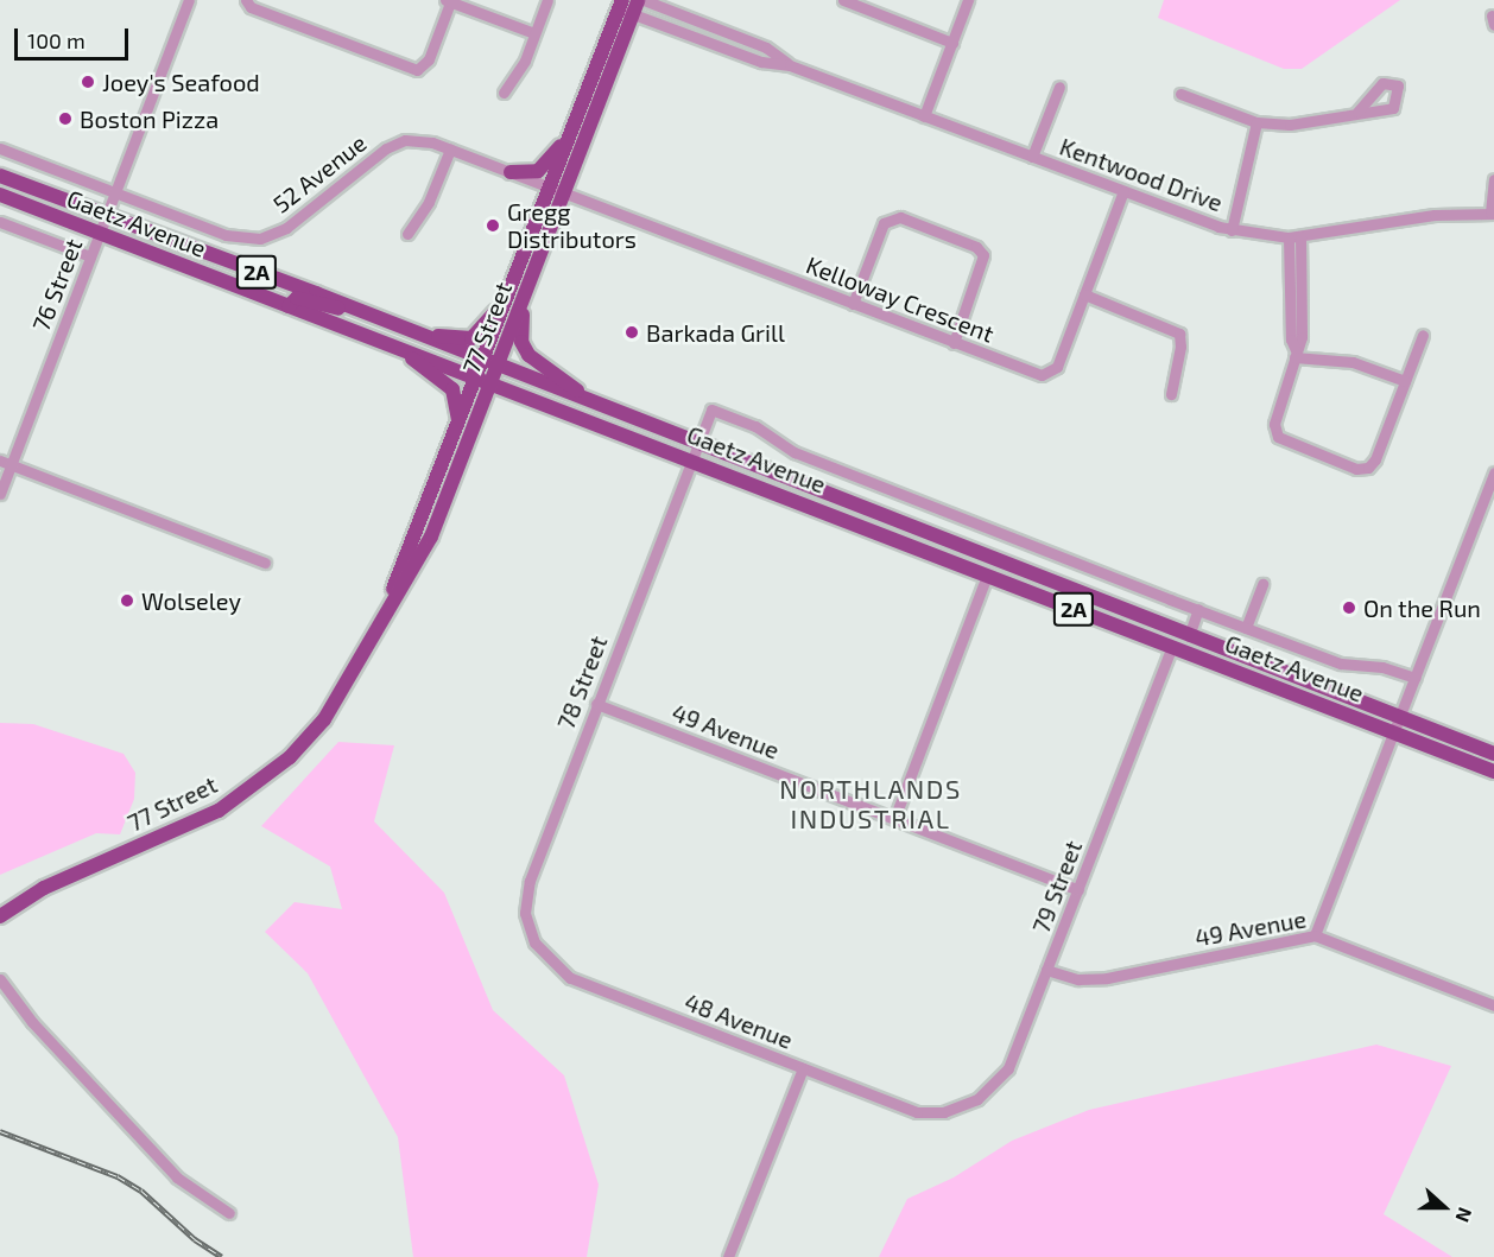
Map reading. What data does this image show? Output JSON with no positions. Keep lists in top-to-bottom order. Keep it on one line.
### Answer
{"streets":{"main road":["Gaetz Avenue","2A","77 Street"],"street":["52 Avenue","Kentwood Drive","76 Street","Kelloway Crescent","78 Street","49 Avenue","79 Street","48 Avenue"]},"crossings":[["52 Avenue","76 Street"],["52 Avenue","Kelloway Crescent"],["52 Avenue","77 Street"],["Kentwood Drive","Kelloway Crescent"],["Kentwood Drive","77 Street"],["Gaetz Avenue","76 Street"],["Gaetz Avenue","77 Street"],["Gaetz Avenue","78 Street"],["Gaetz Avenue","79 Street"],["Kelloway Crescent","77 Street"],["78 Street","49 Avenue"],["78 Street","48 Avenue"],["49 Avenue","79 Street"],["79 Street","48 Avenue"]],"districts":["NORTHLANDS INDUSTRIAL"],"places":["Joey's Seafood","Boston Pizza","Gregg Distributors","Barkada Grill","Wolseley","On the Run"],"scale_bar":"100 m","north":"right"}
